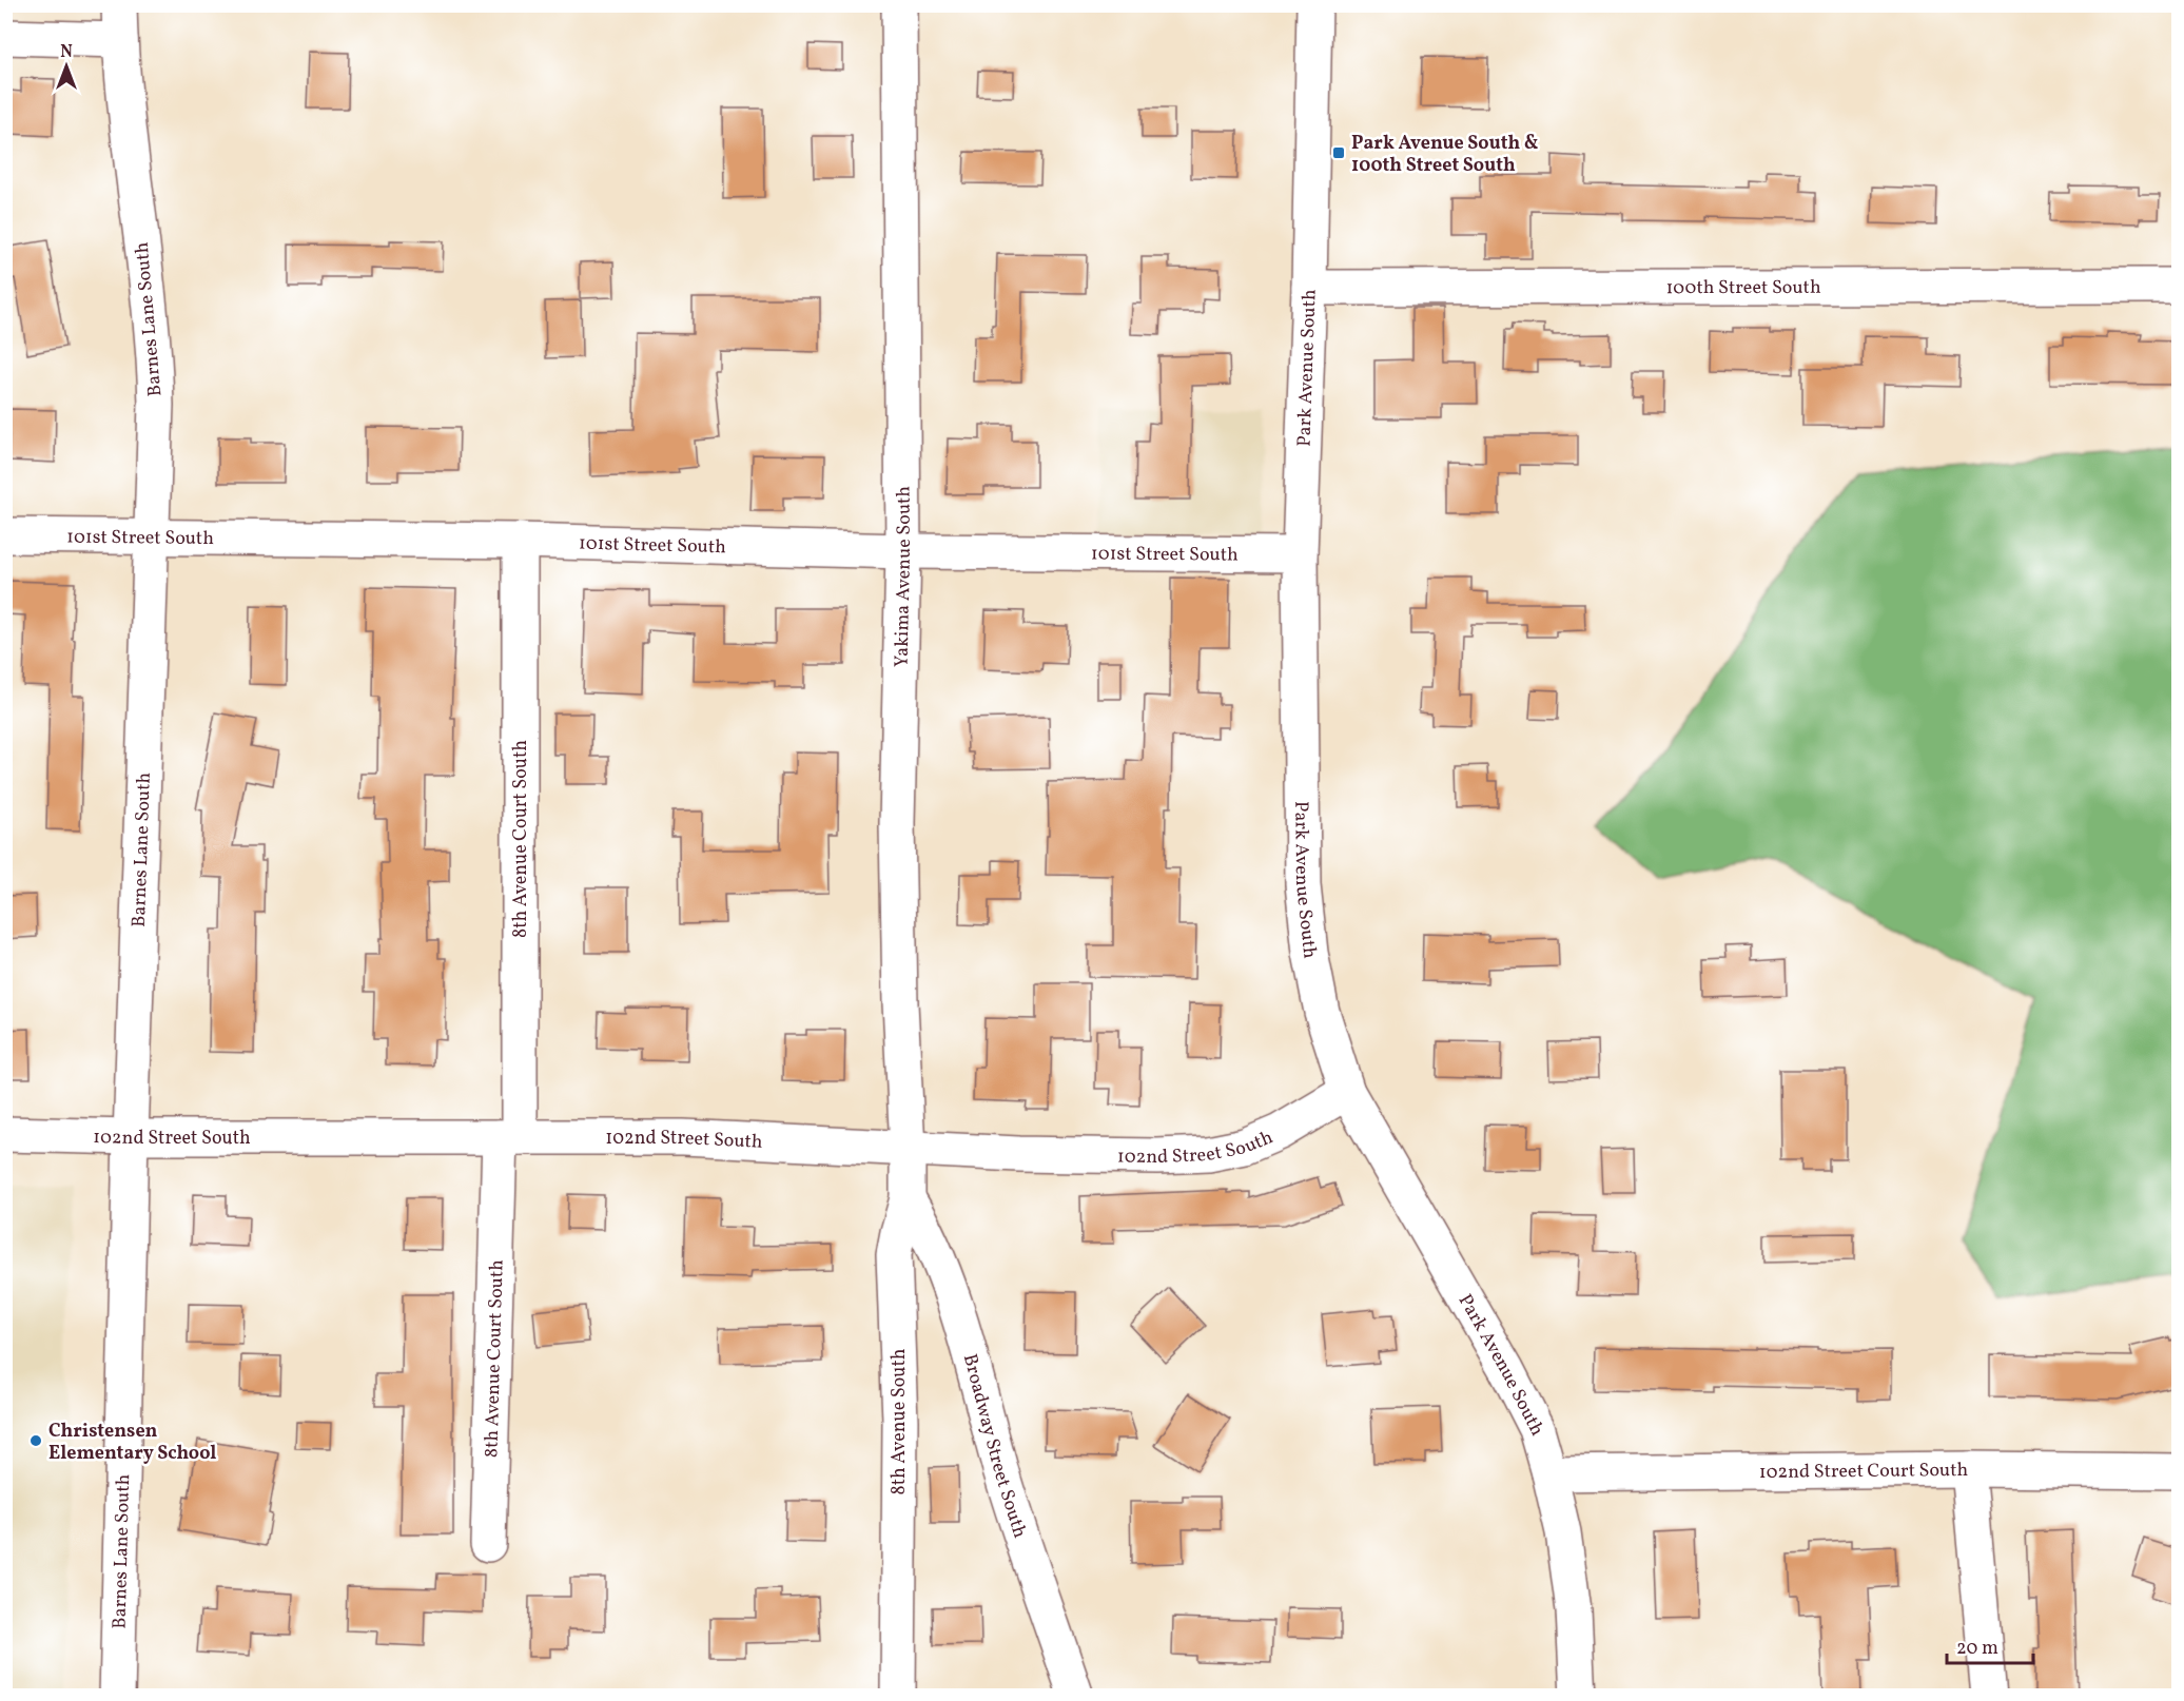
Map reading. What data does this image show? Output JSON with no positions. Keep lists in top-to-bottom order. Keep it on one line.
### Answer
{"streets":{"street":["100th Street South","Barnes Lane South","Park Avenue South","101st Street South","Yakima Avenue South","8th Avenue Court South","102nd Street South","8th Avenue South","Broadway Street South","102nd Street Court South"]},"crossings":[["100th Street South","Park Avenue South"],["Barnes Lane South","101st Street South"],["Barnes Lane South","102nd Street South"],["Park Avenue South","101st Street South"],["Park Avenue South","102nd Street South"],["Park Avenue South","102nd Street Court South"],["101st Street South","Yakima Avenue South"],["101st Street South","8th Avenue Court South"],["Yakima Avenue South","102nd Street South"],["Yakima Avenue South","8th Avenue South"],["8th Avenue Court South","102nd Street South"],["102nd Street South","8th Avenue South"],["8th Avenue South","Broadway Street South"]],"places":{"transit":["Park Avenue South & 100th Street South"],"other":["Christensen Elementary School"]},"scale_bar":"20 m","north":"top"}
